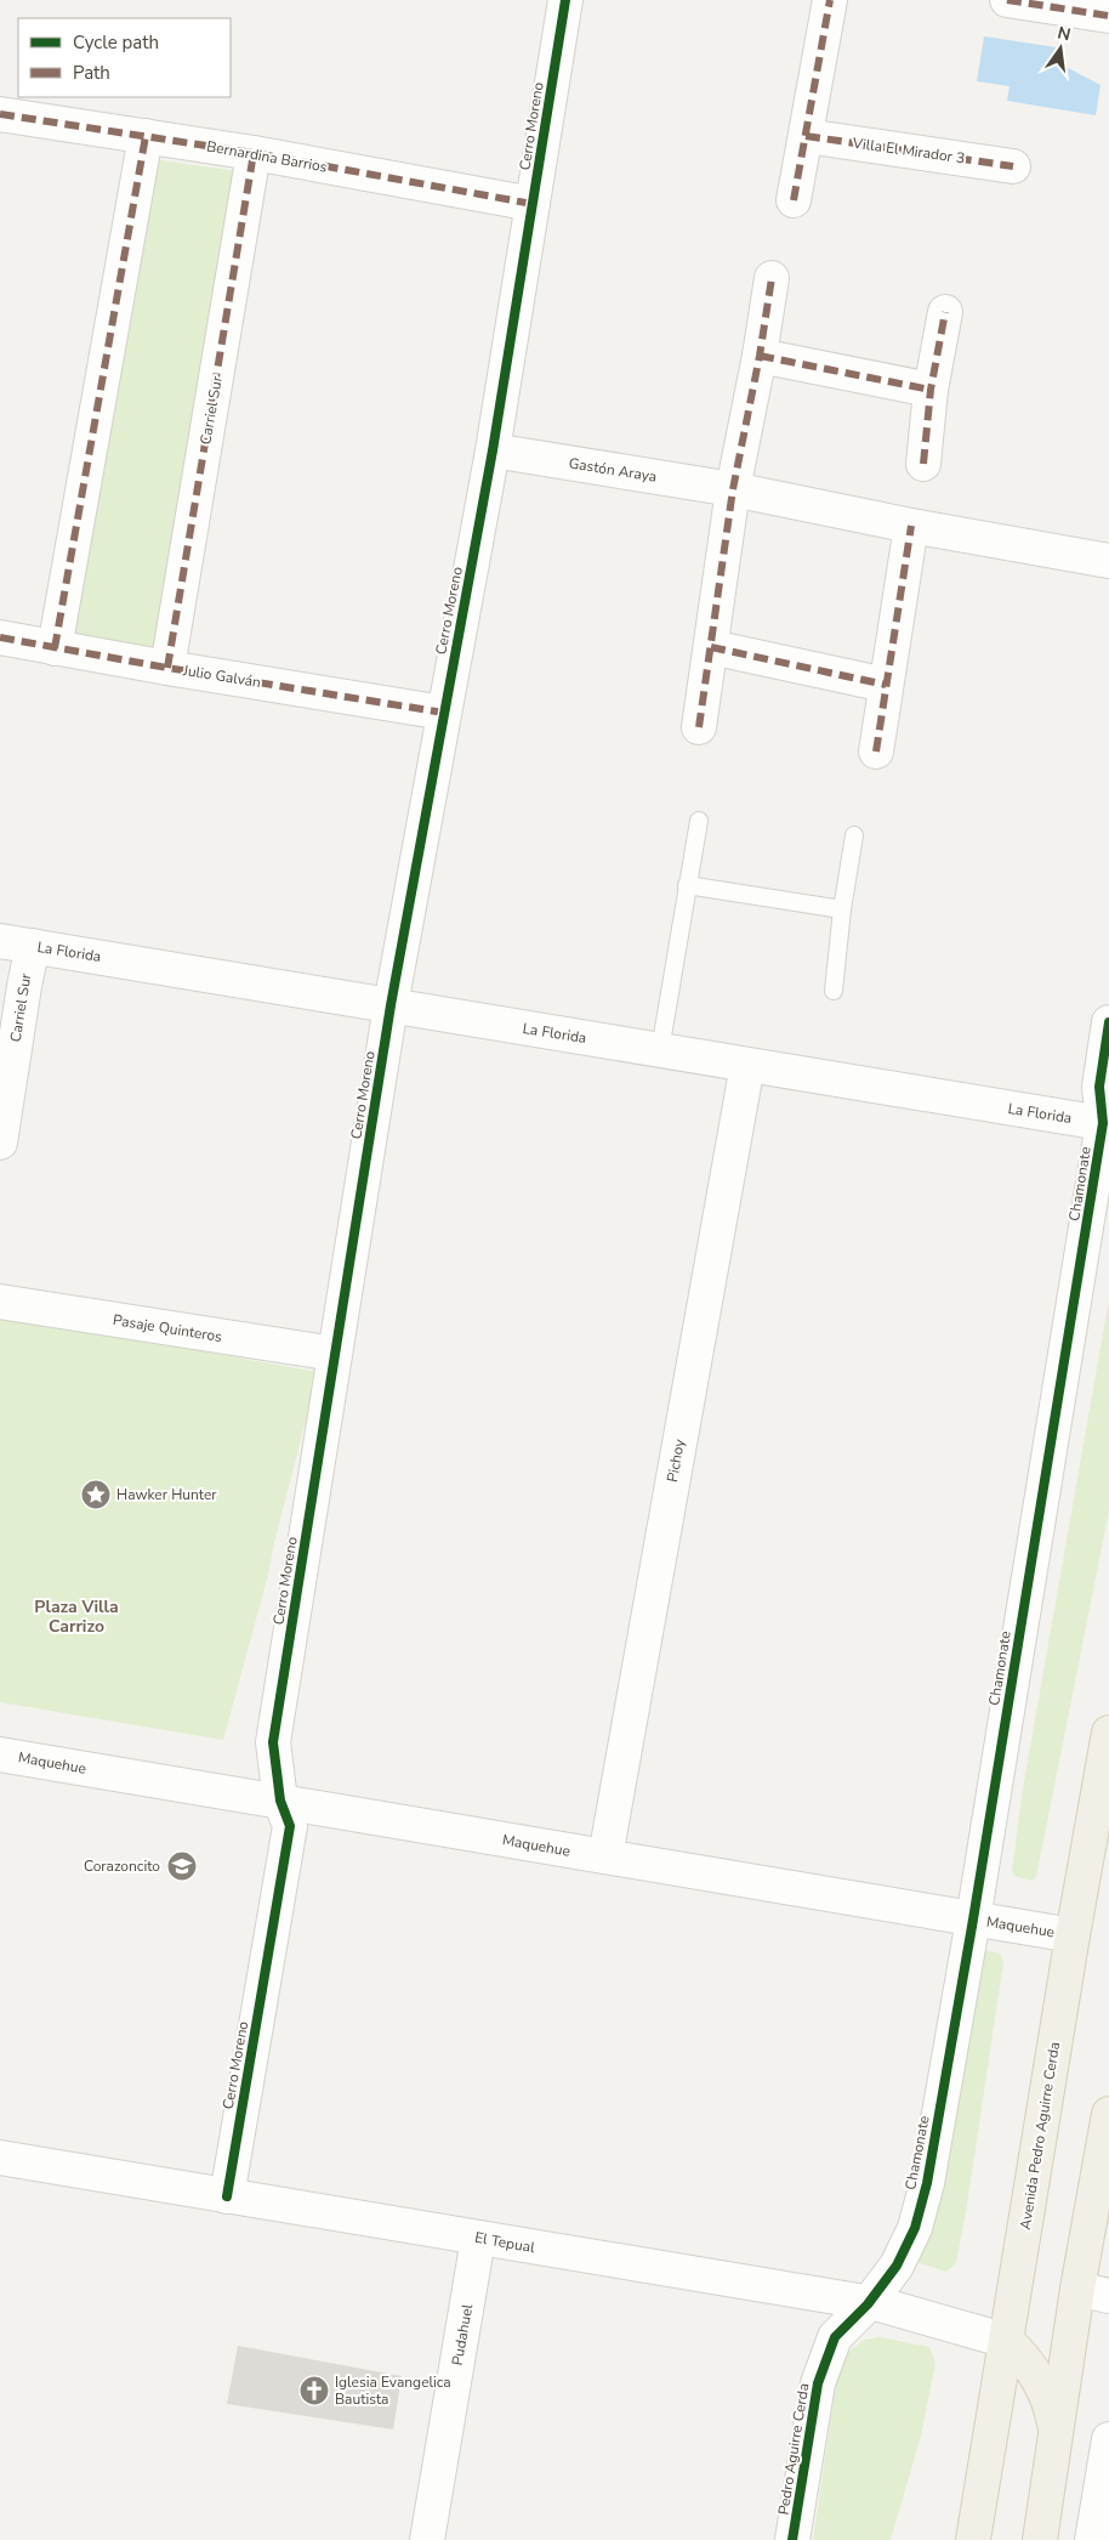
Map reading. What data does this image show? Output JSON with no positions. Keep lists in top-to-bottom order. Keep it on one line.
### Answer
{"streets":{"main road":["Avenida Pedro Aguirre Cerda"],"street":["Cerro Moreno","Villa El Mirador 3","Bernardina Barrios","Carriel Sur","Gastón Araya","Julio Galván","La Florida","Chamonate","Pasaje Quinteros","Pichoy","Maquehue","El Tepual","Pudahuel","Pedro Aguirre Cerda"]},"crossings":[["Cerro Moreno","Bernardina Barrios"],["Cerro Moreno","Gastón Araya"],["Cerro Moreno","Julio Galván"],["Cerro Moreno","La Florida"],["Cerro Moreno","Pasaje Quinteros"],["Cerro Moreno","Maquehue"],["Cerro Moreno","El Tepual"],["Bernardina Barrios","Carriel Sur"],["Carriel Sur","Julio Galván"],["Carriel Sur","La Florida"],["La Florida","Chamonate"],["La Florida","Pichoy"],["Chamonate","Maquehue"],["Chamonate","El Tepual"],["Chamonate","Pedro Aguirre Cerda"],["Pichoy","Maquehue"],["Maquehue","Avenida Pedro Aguirre Cerda"],["Avenida Pedro Aguirre Cerda","El Tepual"],["El Tepual","Pudahuel"],["El Tepual","Pedro Aguirre Cerda"]],"districts":["Plaza Villa Carrizo"],"places":{"place":["Hawker Hunter"],"school or university":["Corazoncito"],"church":["Iglesia Evangelica Bautista"]},"legend":["Cycle path","Path"],"north":"top"}
